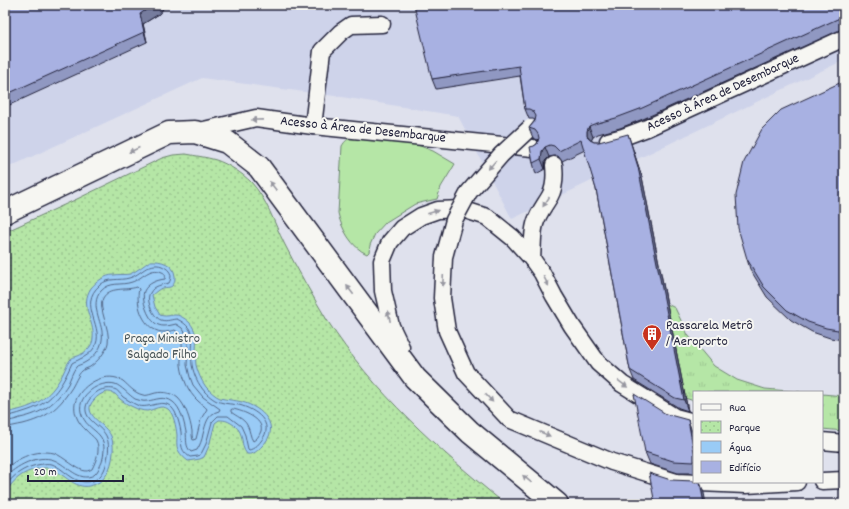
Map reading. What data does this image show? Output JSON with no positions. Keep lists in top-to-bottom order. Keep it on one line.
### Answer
{"streets":{"lane":["Acesso à Área de Desembarque"]},"parks":["Praça Ministro Salgado Filho"],"places":{"building":["Passarela Metrô / Aeroporto"]},"legend":["Rua","Parque","Água","Edifício"],"scale_bar":"20 m"}
